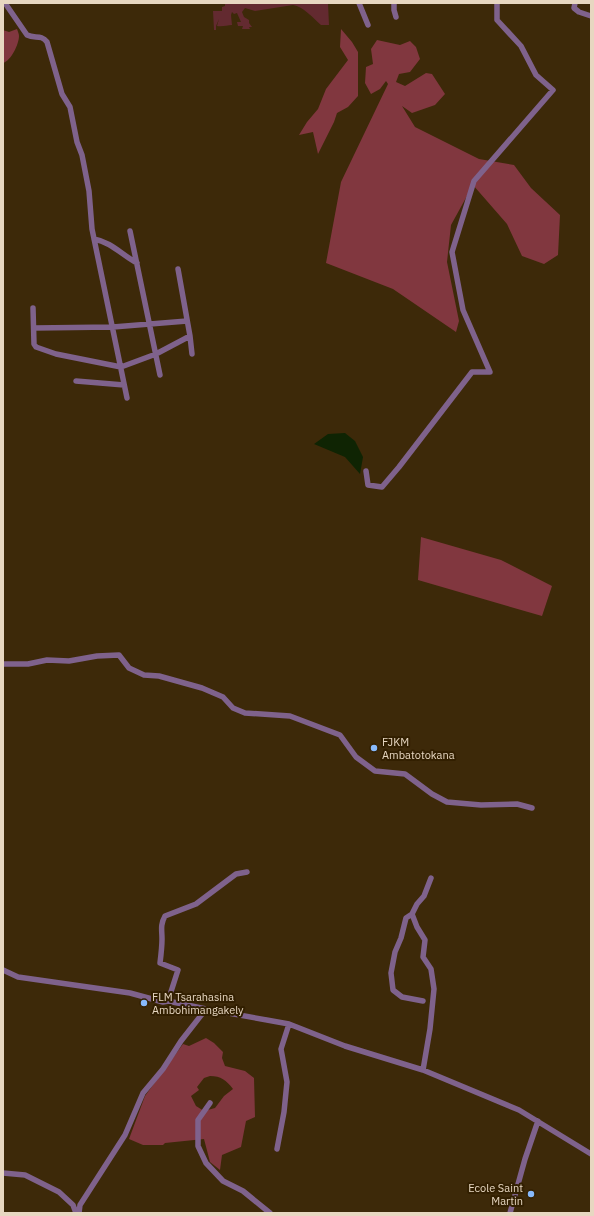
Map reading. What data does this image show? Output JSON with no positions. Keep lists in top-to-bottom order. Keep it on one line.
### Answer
{"places":["FJKM Ambatotokana","FLM Tsarahasina Ambohimangakely","Ecole Saint Martin"]}
